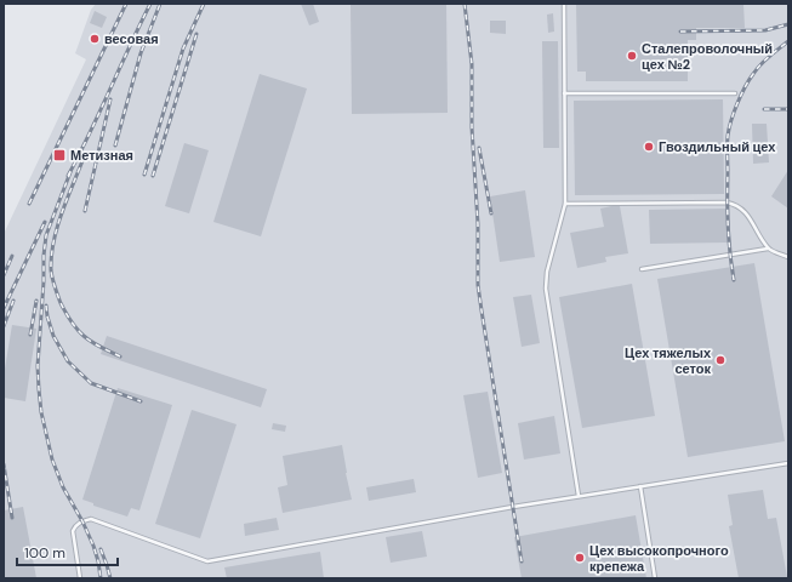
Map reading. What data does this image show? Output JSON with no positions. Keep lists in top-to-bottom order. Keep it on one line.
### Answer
{"places":{"other":["весовая","Сталепроволочный цех №2","Гвоздильный цех","Цех тяжелых сеток","Цех высокопрочного крепежа"],"transit":["Метизная"]},"scale_bar":"100 m"}
